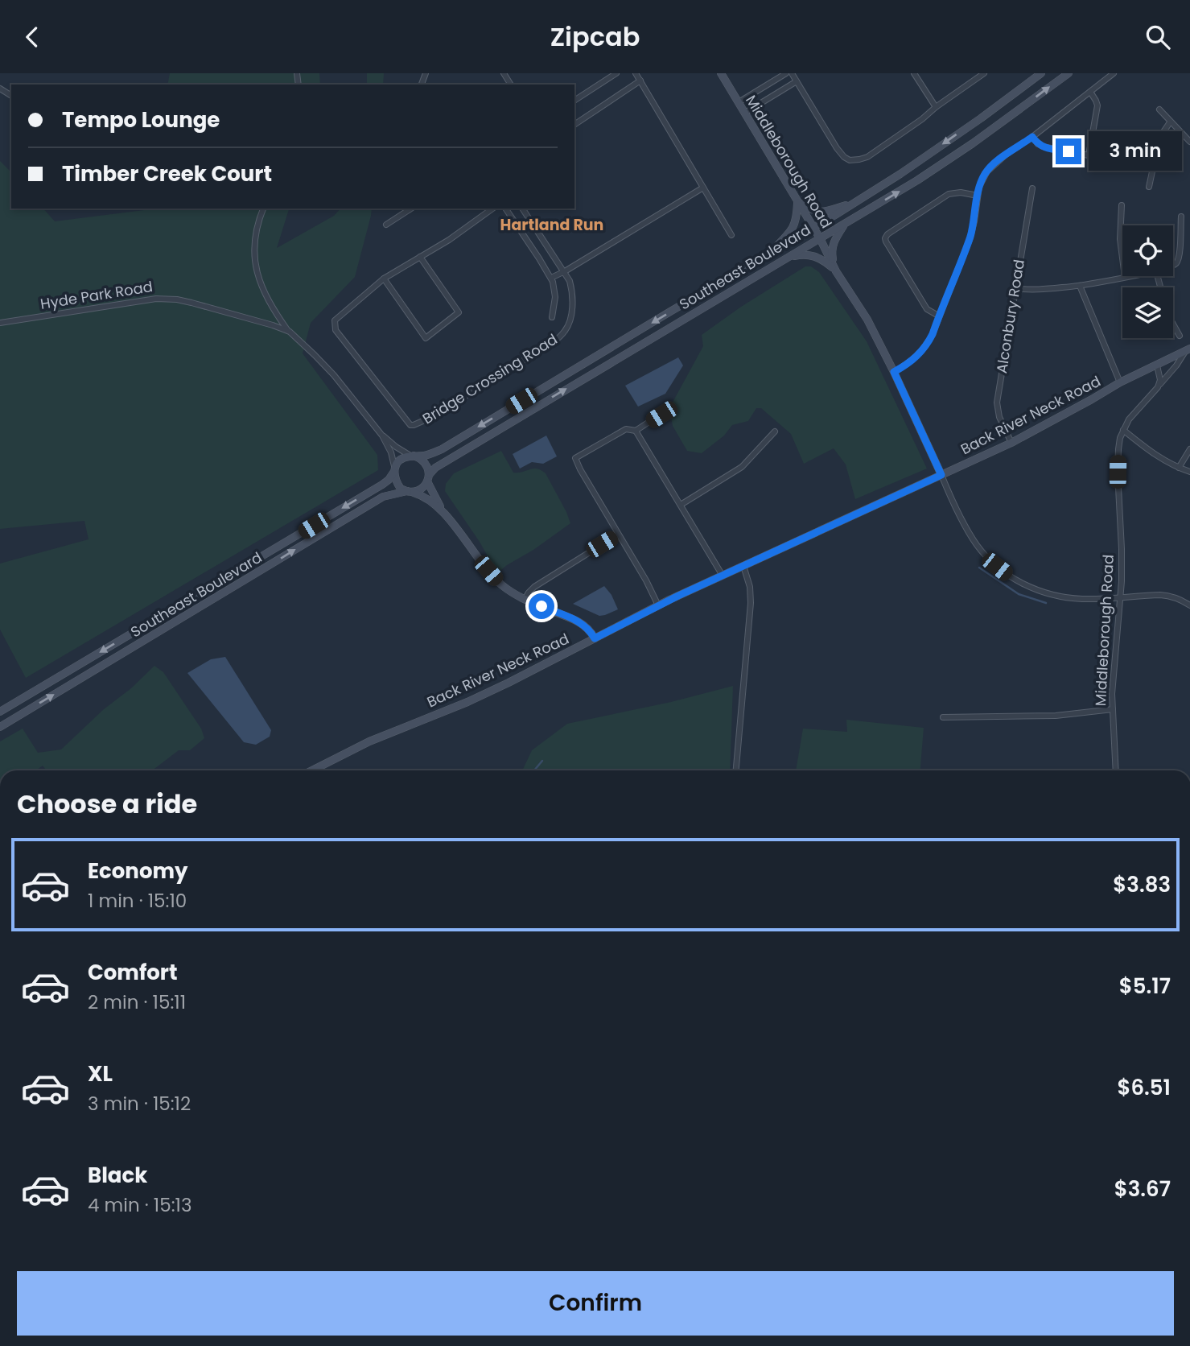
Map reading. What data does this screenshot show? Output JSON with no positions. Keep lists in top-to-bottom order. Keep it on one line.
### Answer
{"streets":{"main road":["Middleborough Road","Southeast Boulevard","Back River Neck Road"],"street":["Hyde Park Road","Alconbury Road","Bridge Crossing Road"]},"crossings":[["Middleborough Road","Southeast Boulevard"],["Middleborough Road","Back River Neck Road"],["Southeast Boulevard","Hyde Park Road"],["Alconbury Road","Back River Neck Road"]],"districts":["Hartland Run"],"page":{"header":"Zipcab","banner":["Tempo Lounge","Timber Creek Court"],"bubble":"3 min","heading":"Choose a ride","list":[{"name":"Economy","note":"1 min · 15:10","value":"$3.83"},{"name":"Comfort","note":"2 min · 15:11","value":"$5.17"},{"name":"XL","note":"3 min · 15:12","value":"$6.51"},{"name":"Black","note":"4 min · 15:13","value":"$3.67"}],"buttons":"Confirm"}}
